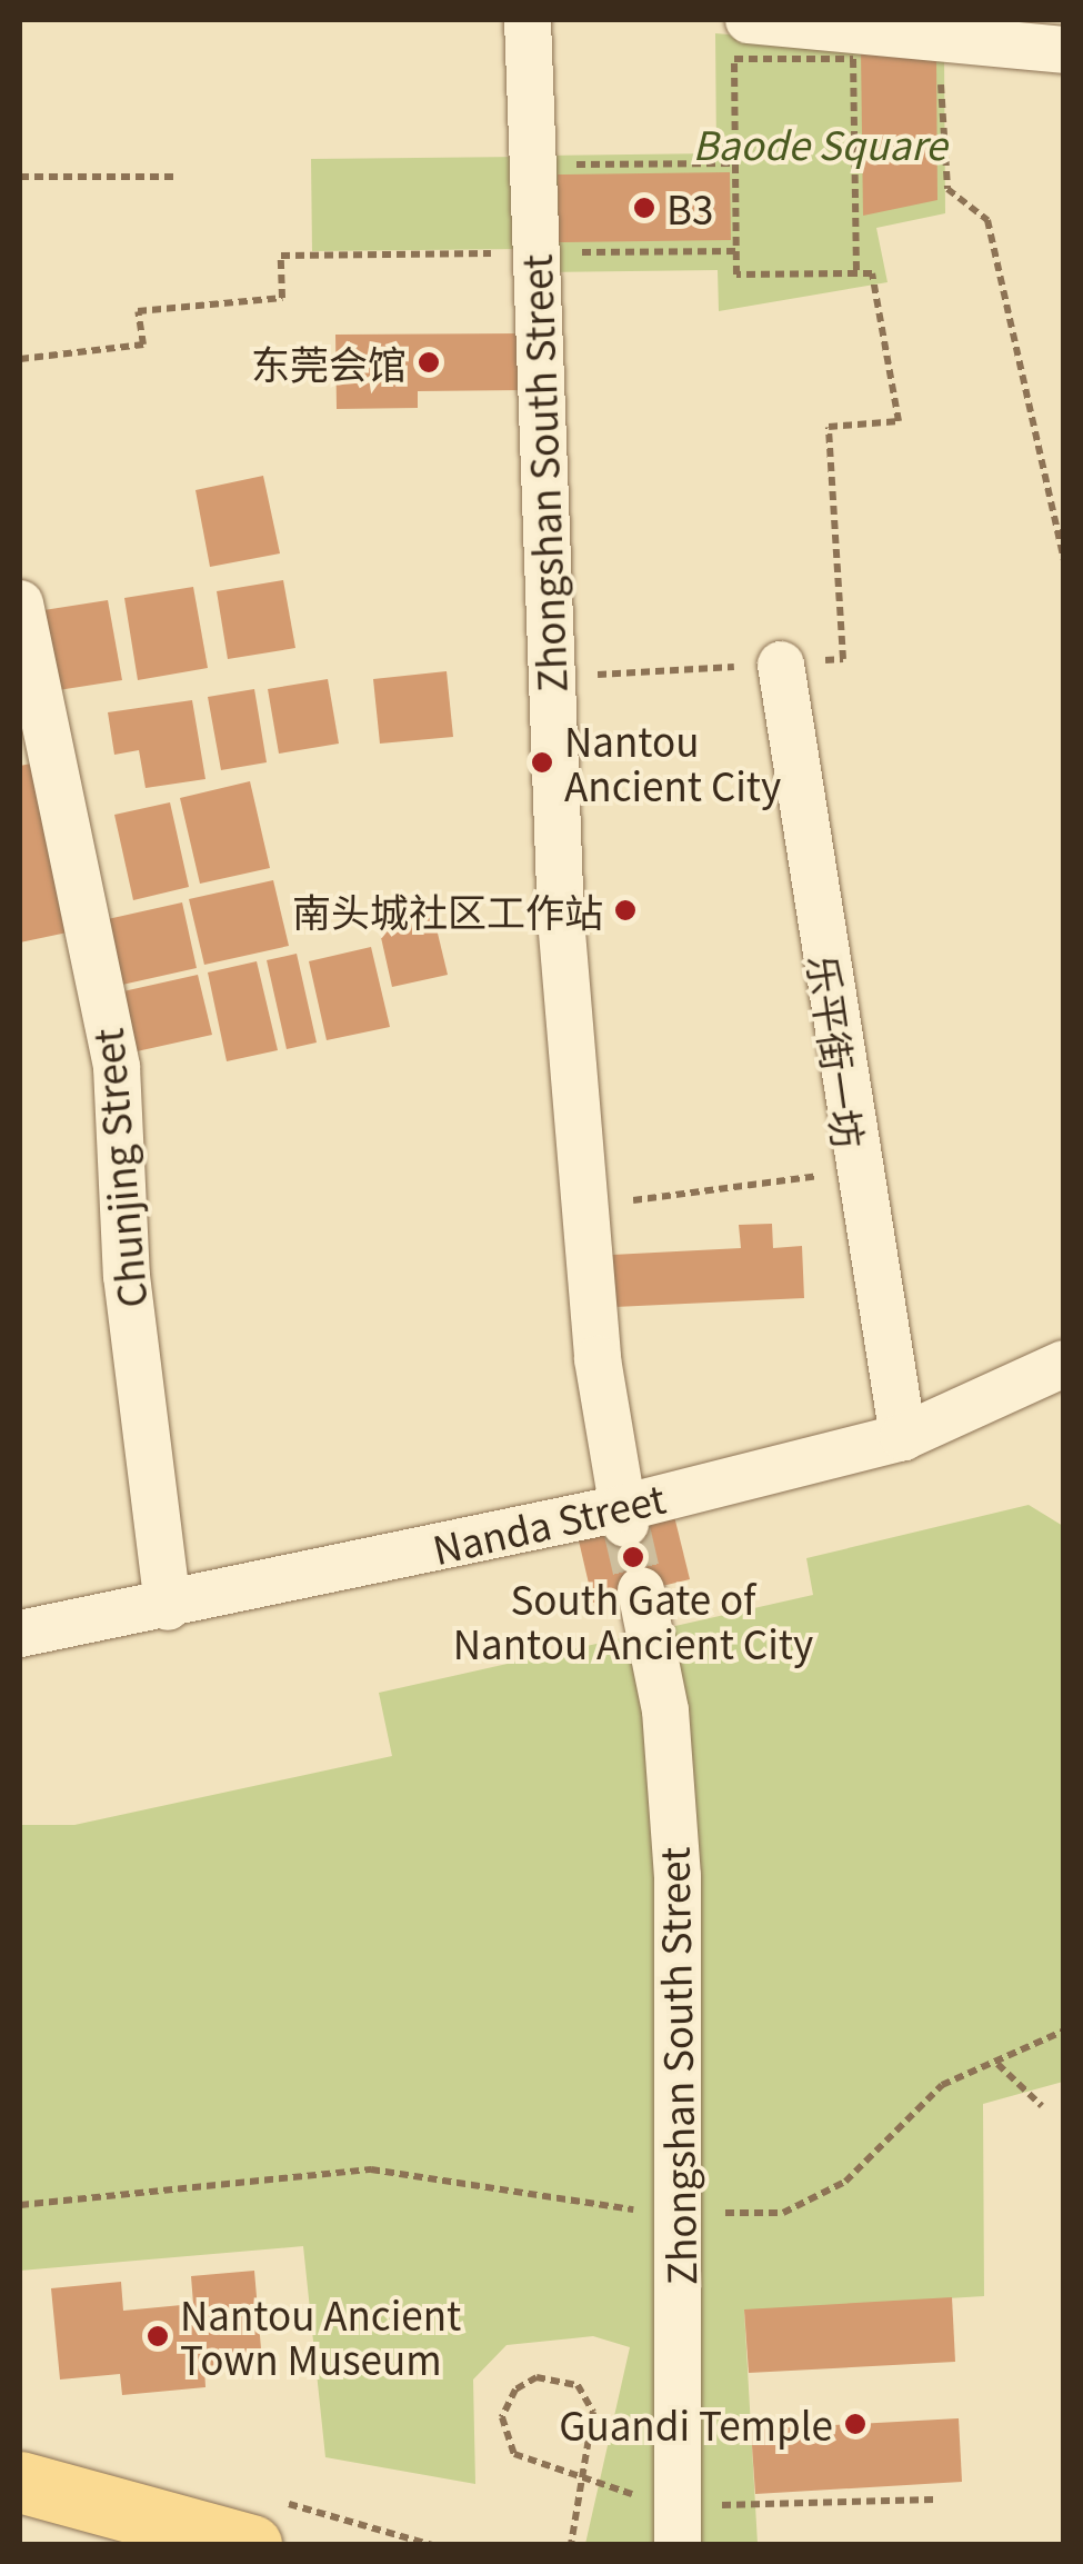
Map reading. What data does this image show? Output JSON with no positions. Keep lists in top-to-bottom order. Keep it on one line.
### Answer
{"streets":{"street":["Zhongshan South Street","乐平街一坊","Chunjing Street","Nanda Street"]},"crossings":[["Zhongshan South Street","Nanda Street"],["乐平街一坊","Nanda Street"],["Chunjing Street","Nanda Street"]],"parks":["Baode Square"],"places":["B3","东莞会馆","Nantou Ancient City","南头城社区工作站","South Gate of Nantou Ancient City","Nantou Ancient Town Museum","Guandi Temple"]}
